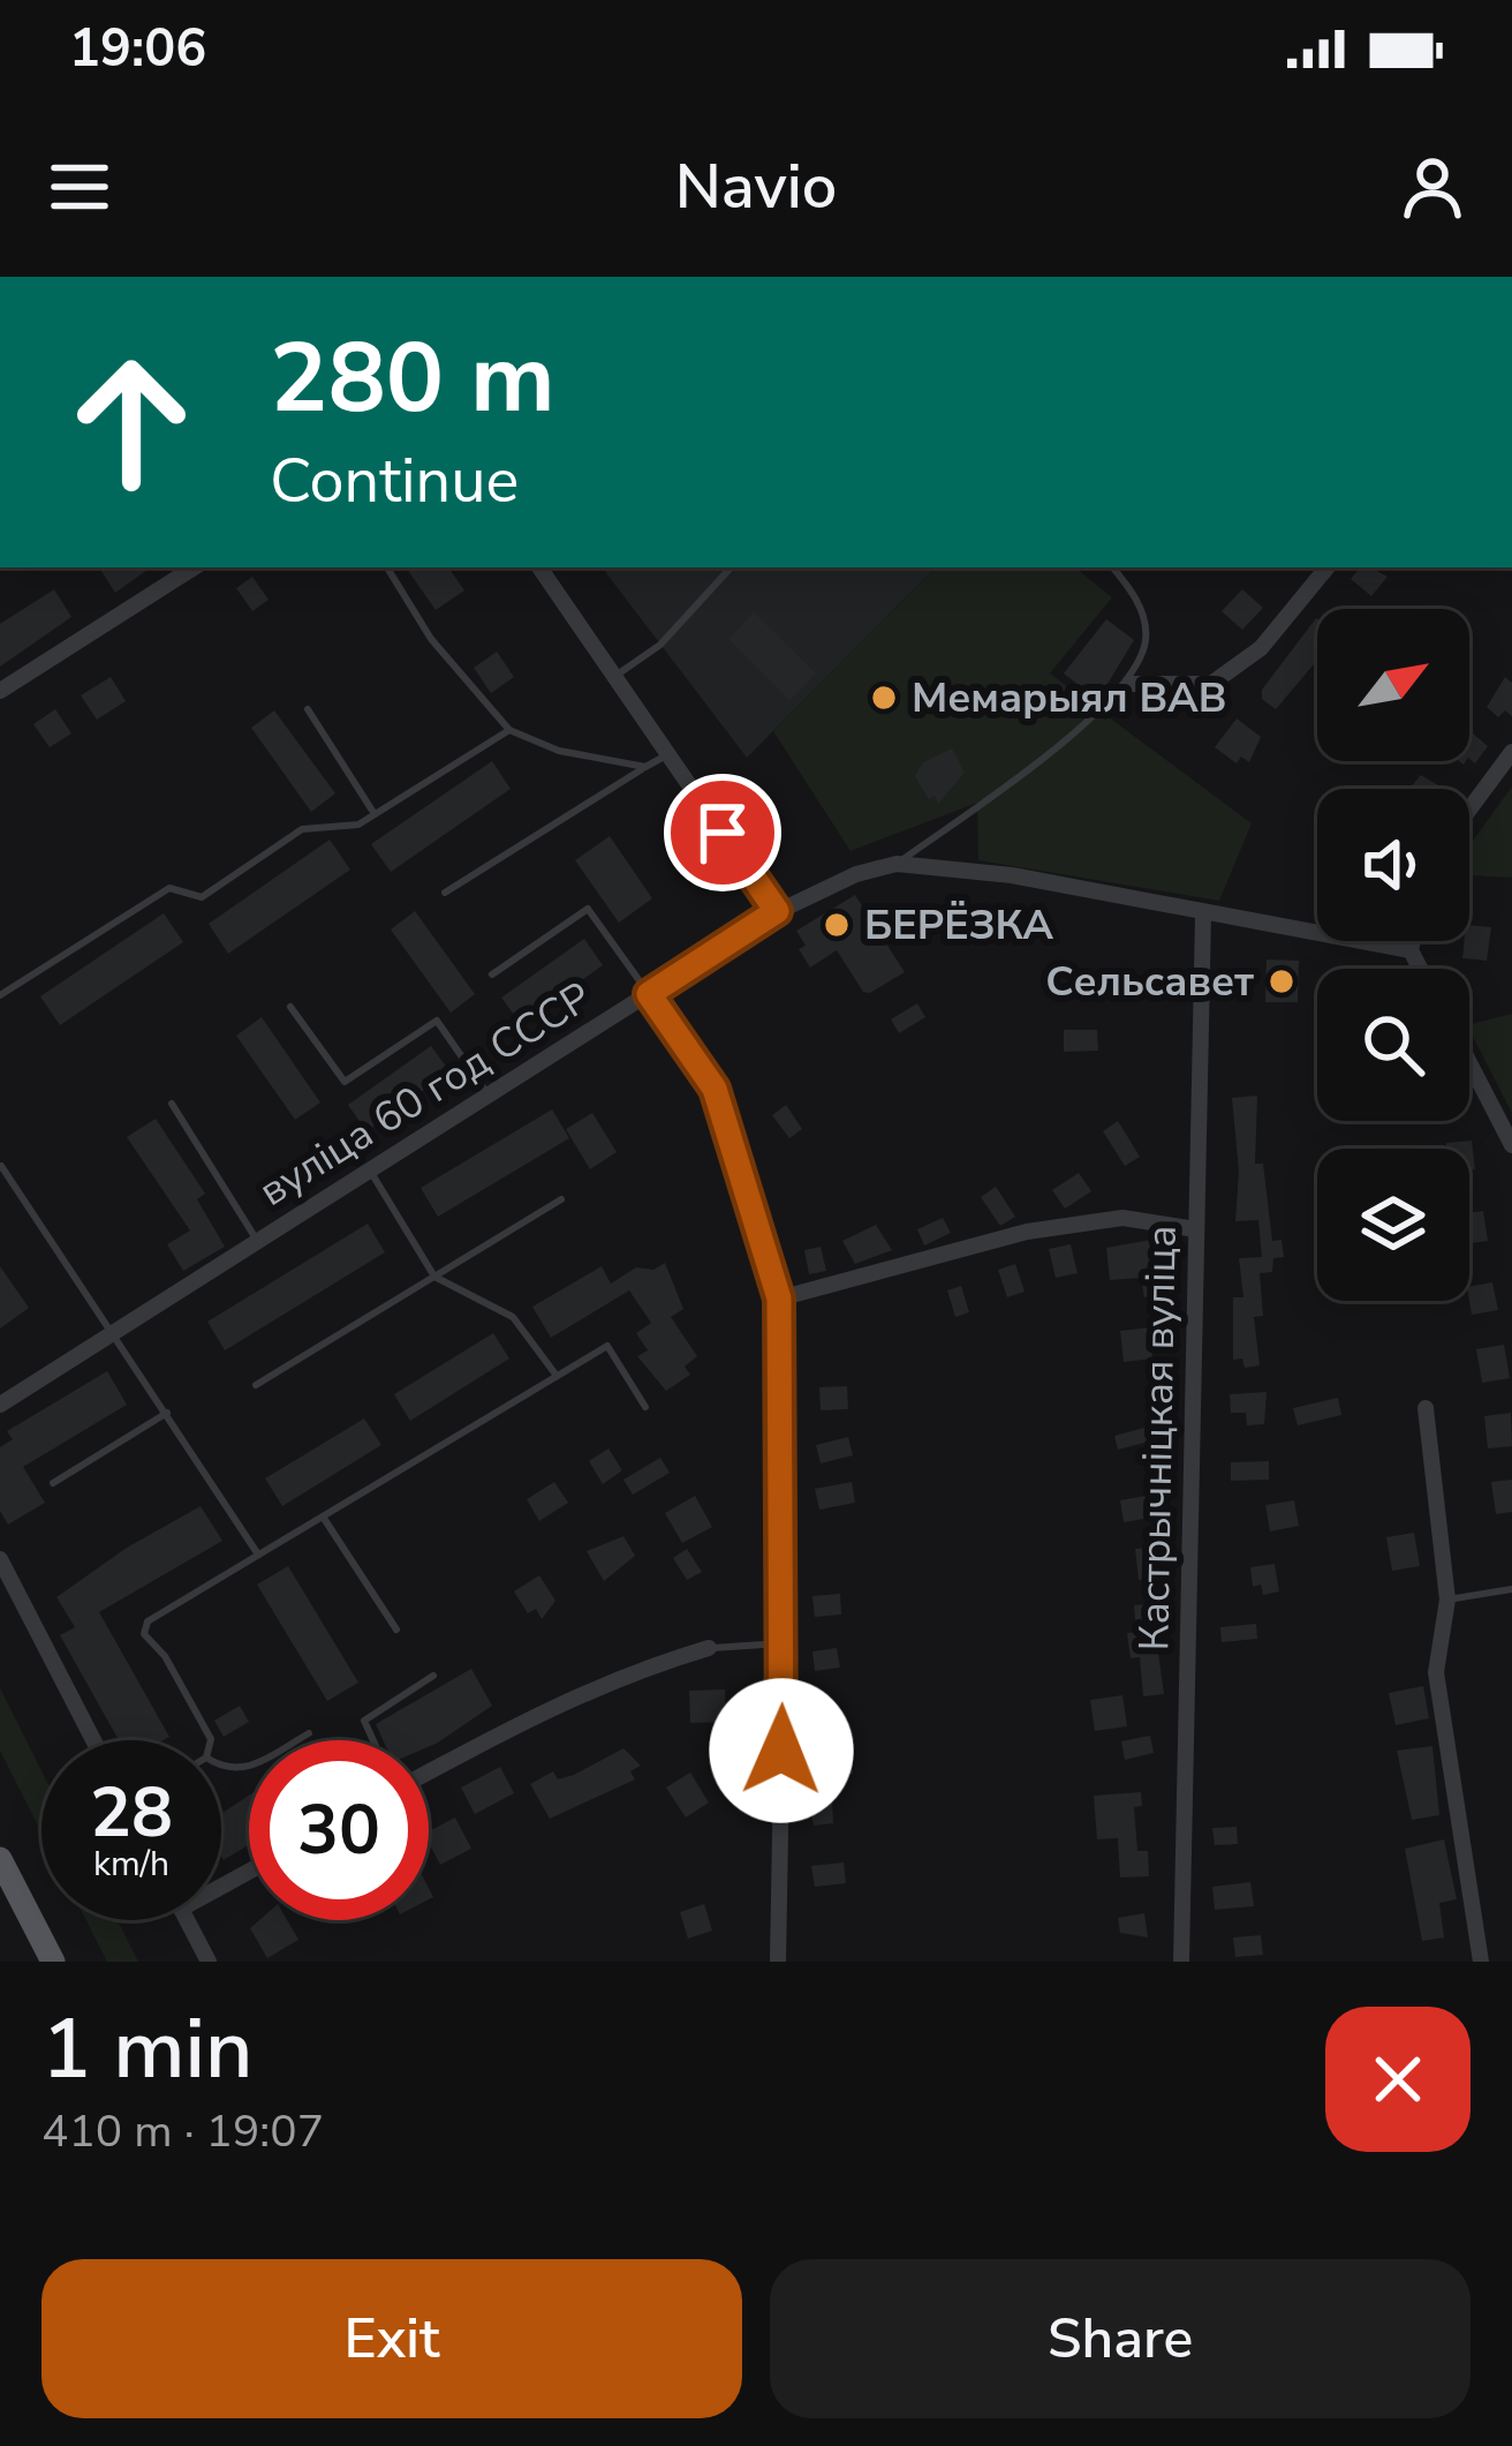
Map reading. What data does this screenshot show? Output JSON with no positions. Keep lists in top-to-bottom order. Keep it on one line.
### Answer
{"streets":{"street":["вуліца 60 год СССР","Кастрычніцкая вуліца"]},"places":["Мемарыял ВАВ","БЕРЁЗКА","Сельсавет"],"north":"top right","page":{"status":"19:06","header":"Navio","turn":["280 m","Continue"],"speed":"28 km/h","limit":"30","heading":["1 min","410 m · 19:07"],"buttons":["Exit","Share"]}}
